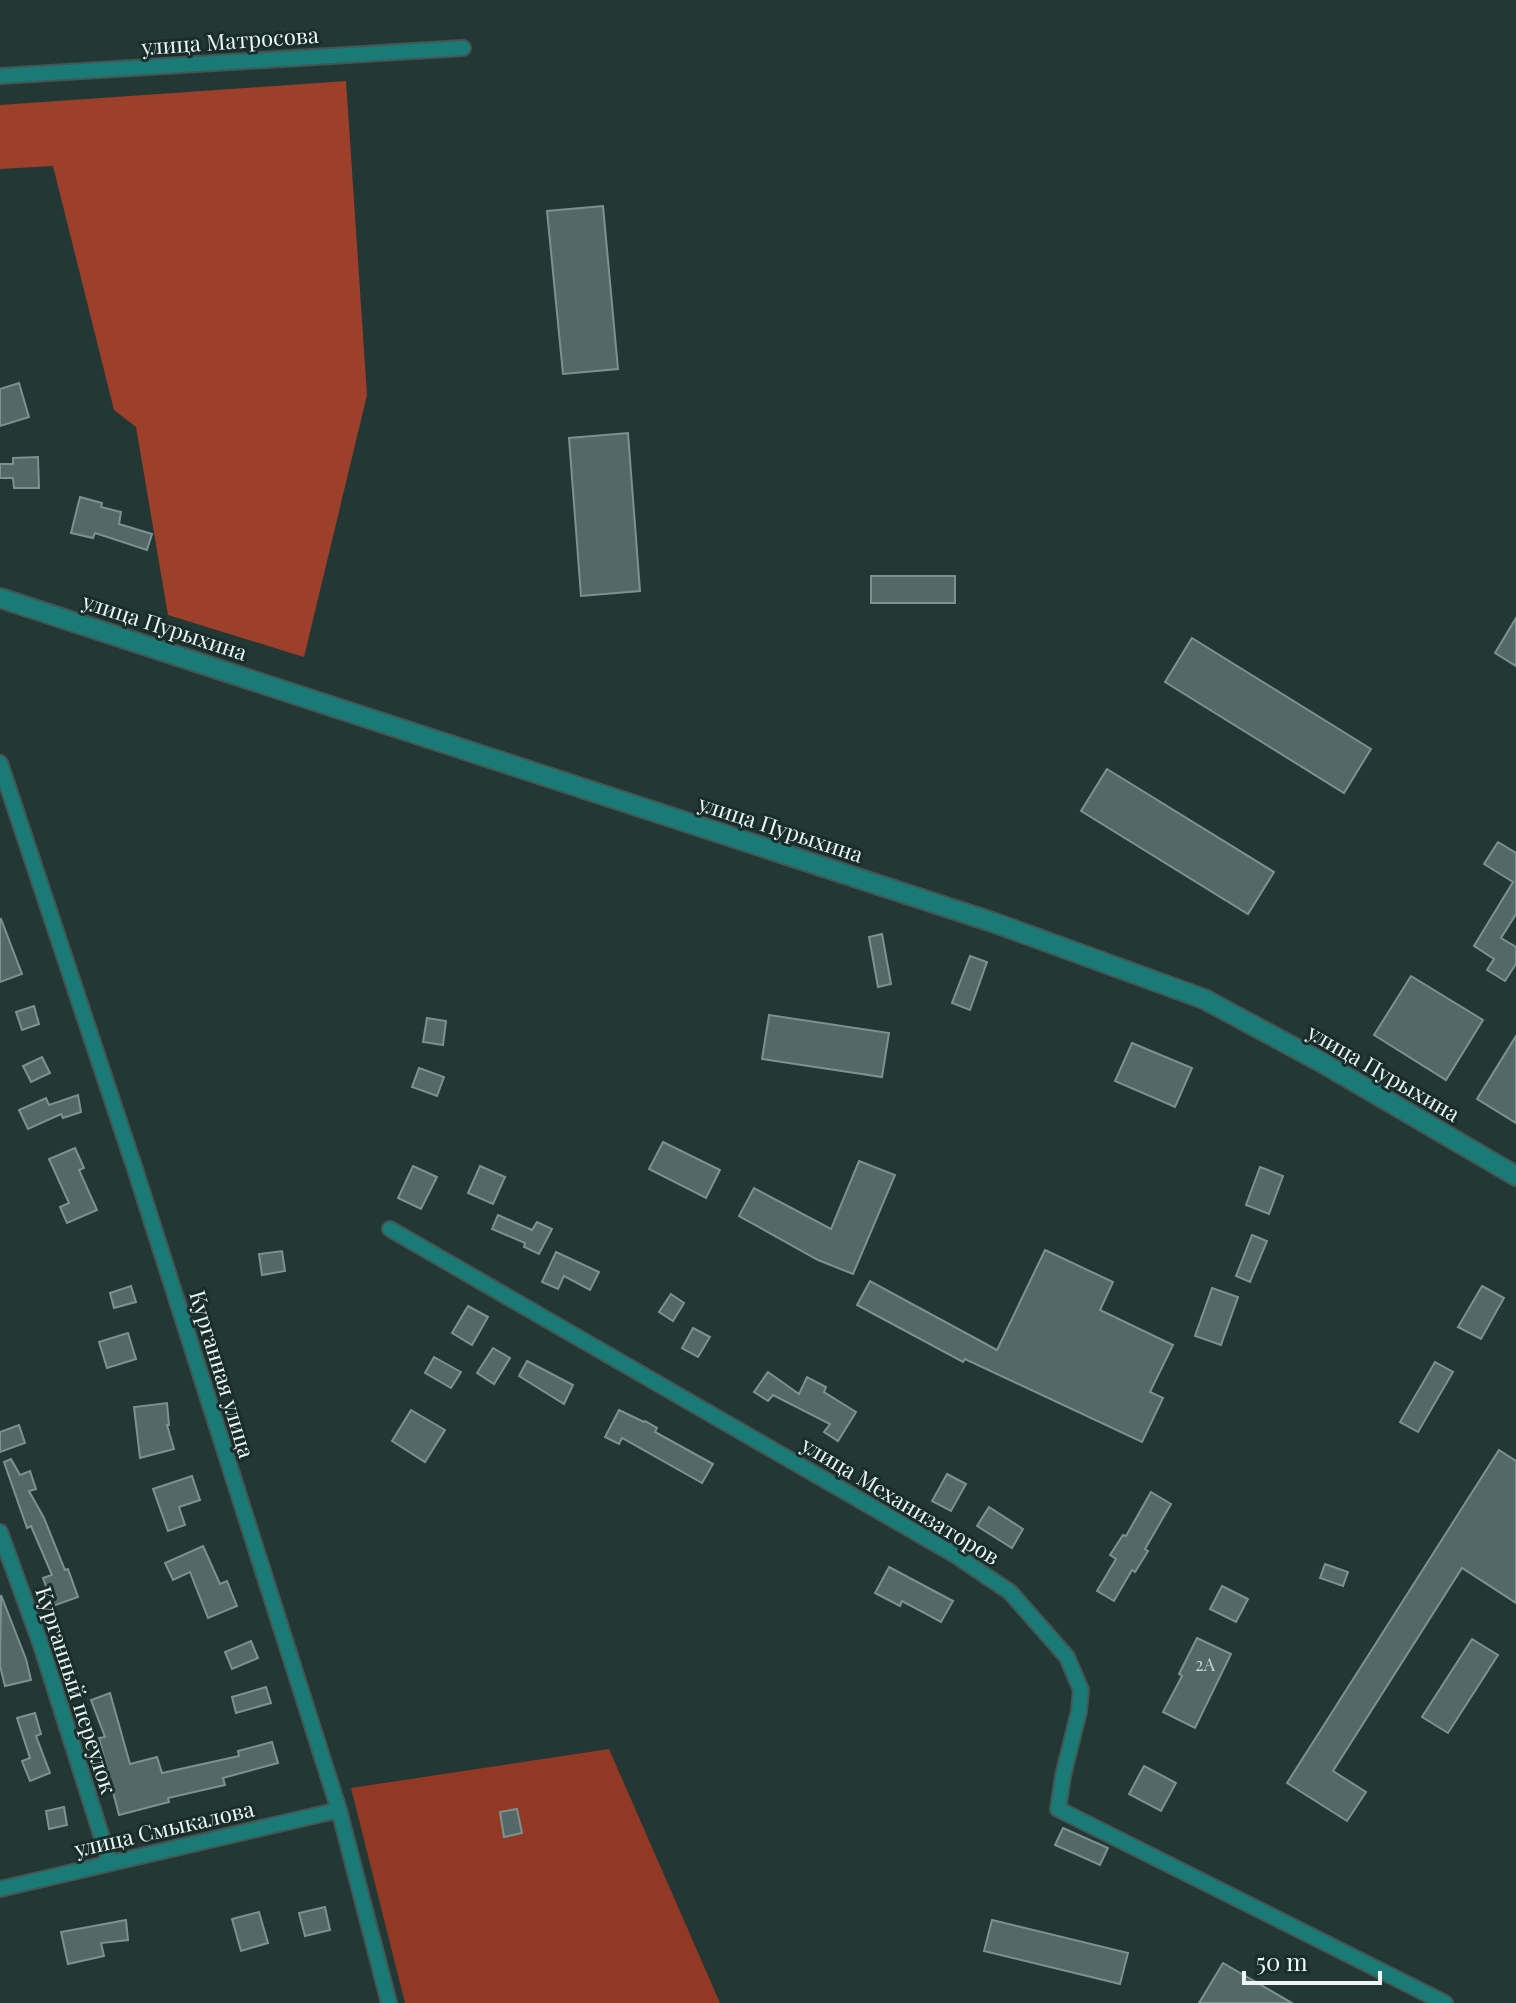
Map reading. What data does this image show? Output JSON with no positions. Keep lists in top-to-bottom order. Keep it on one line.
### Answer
{"streets":{"street":["улица Матросова","улица Пурыхина","Курганная улица","улица Механизаторов","Курганный переулок","улица Смыкалова"]},"crossings":[["Курганная улица","улица Смыкалова"],["Курганный переулок","улица Смыкалова"]],"house_numbers":["2А"],"scale_bar":"50 m"}
